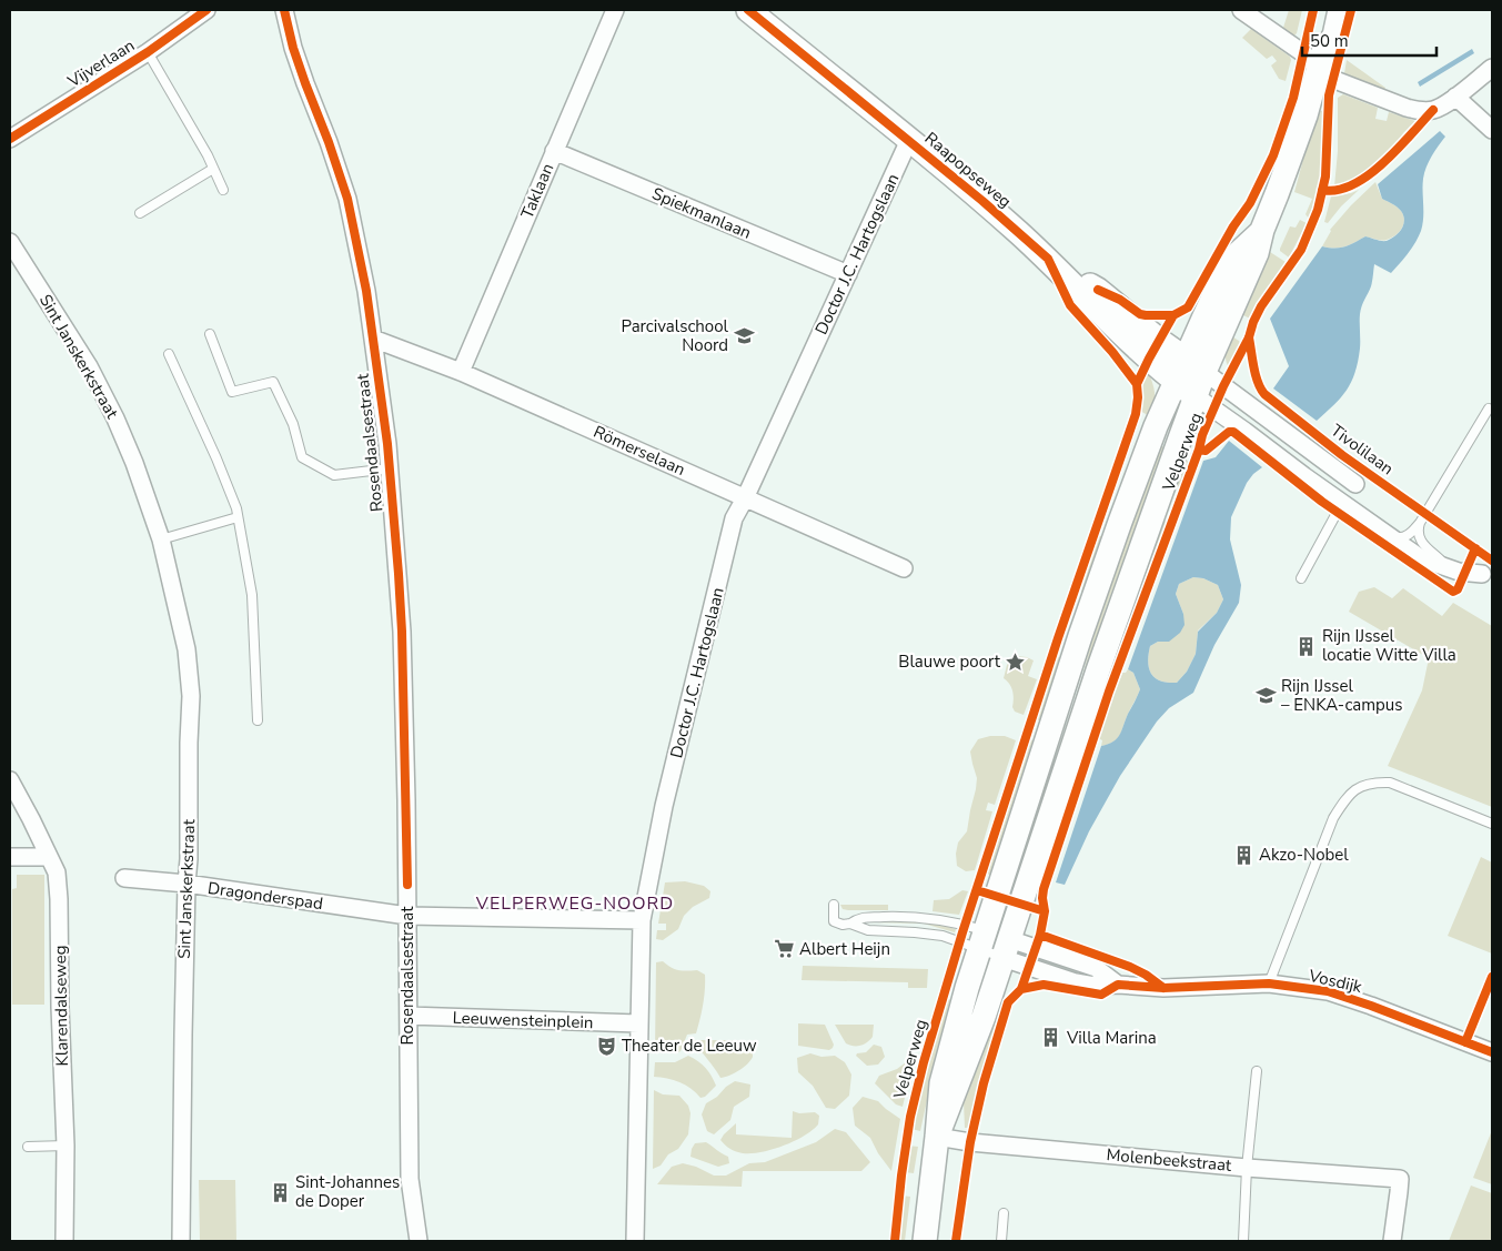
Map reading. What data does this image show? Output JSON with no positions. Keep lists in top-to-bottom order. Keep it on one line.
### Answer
{"streets":{"main road":["Raapopseweg","Velperweg"],"street":["Vijverlaan","Taklaan","Spiekmanlaan","Doctor J.C. Hartogslaan","Sint Janskerkstraat","Rosendaalsestraat","Tivolilaan","Römerselaan","Dragonderspad","Vosdijk","Klarendalseweg","Leeuwensteinplein","Molenbeekstraat"]},"crossings":[["Raapopseweg","Doctor J.C. Hartogslaan"],["Raapopseweg","Tivolilaan"],["Raapopseweg","Velperweg"],["Taklaan","Spiekmanlaan"],["Taklaan","Römerselaan"],["Spiekmanlaan","Doctor J.C. Hartogslaan"],["Doctor J.C. Hartogslaan","Römerselaan"],["Doctor J.C. Hartogslaan","Leeuwensteinplein"],["Sint Janskerkstraat","Dragonderspad"],["Rosendaalsestraat","Römerselaan"],["Rosendaalsestraat","Dragonderspad"],["Rosendaalsestraat","Leeuwensteinplein"],["Tivolilaan","Velperweg"],["Velperweg","Vosdijk"],["Velperweg","Molenbeekstraat"]],"districts":["VELPERWEG-NOORD"],"places":{"school or university":["Parcivalschool Noord","Rijn IJssel – ENKA-campus"],"building":["Rijn IJssel locatie Witte Villa","Akzo-Nobel","Villa Marina","Sint-Johannes de Doper"],"place":["Blauwe poort"],"supermarket":["Albert Heijn"],"theatre":["Theater de Leeuw"]},"scale_bar":"50 m"}
